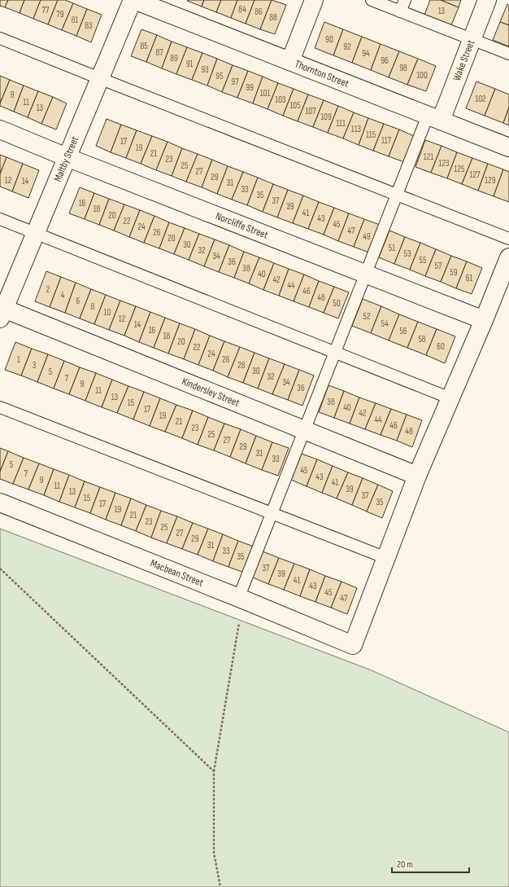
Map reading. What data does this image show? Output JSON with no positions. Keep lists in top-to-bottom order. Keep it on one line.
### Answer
{"streets":{"street":["Wake Street","Thornton Street","Maltby Street","Norcliffe Street","Kindersley Street","Macbean Street"]},"crossings":[["Wake Street","Thornton Street"],["Thornton Street","Maltby Street"],["Maltby Street","Norcliffe Street"],["Maltby Street","Kindersley Street"]],"house_numbers":["84","77","13","86","79","88","81","83","90","85","92","87","94","89","96","91","98","93","100","95","97","99","101","9","102","103","11","105","13","107","109","111","113","115","117","17","19","21","121","23","123","25","125","27","127","29","12","129","14","31","33","35","37","16","39","18","41","20","43","22","45","24","47","26","49","28","30","51","32","53","34","55","36","57","38","59","40","61","42","44","2","46","4","48","6","50","8","10","52","12","54","14","16","56","18","58","20","60","22","24","1","26","3","28","30","5","32","7","34","9","36","11","13","38","15","40","17","42","19","44","21","46","23","48","25","27","29","31","33","5","45","7","43","9","41","11","39","13","37","15","35","17","19","21","23","25","27","29","31","33","35","37","39","41","43","45","47"],"scale_bar":"20 m"}
